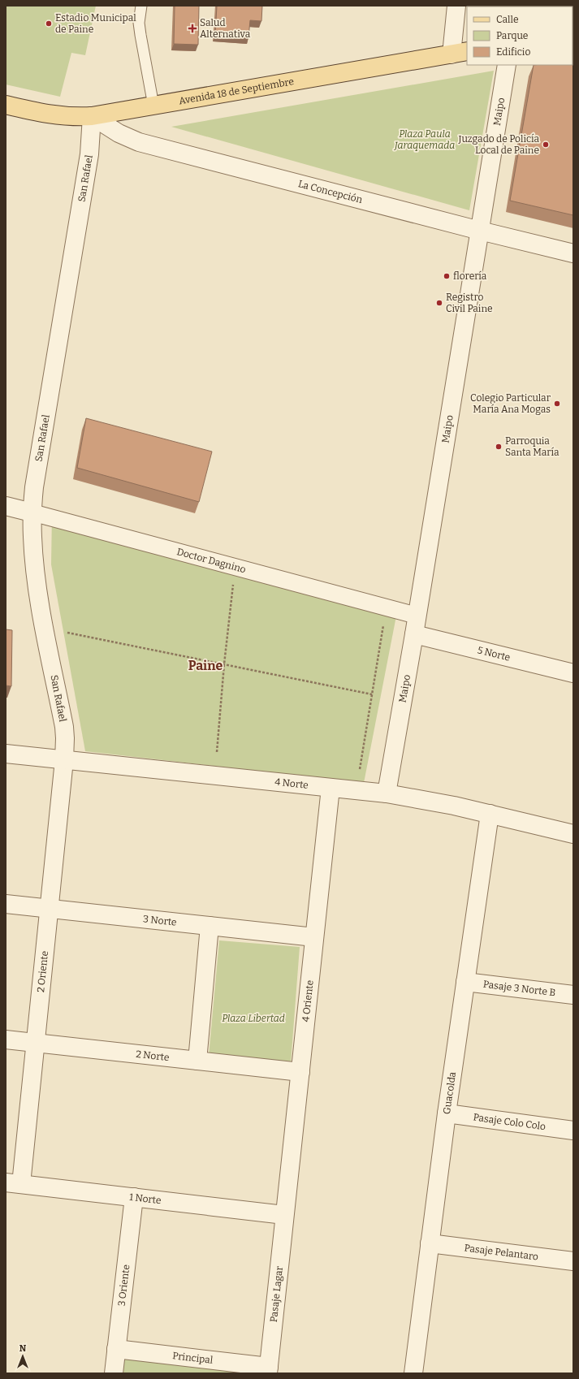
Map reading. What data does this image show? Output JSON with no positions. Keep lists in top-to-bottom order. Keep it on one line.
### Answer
{"streets":{"main road":["Avenida 18 de Septiembre"],"street":["Maipo","San Rafael","La Concepción","Doctor Dagnino","5 Norte","4 Norte","3 Norte","2 Oriente","Pasaje 3 Norte B","4 Oriente","2 Norte","Guacolda","Pasaje Colo Colo","1 Norte","Pasaje Pelantaro","3 Oriente","Pasaje Lagar","Principal"]},"crossings":[["Avenida 18 de Septiembre","San Rafael"],["Avenida 18 de Septiembre","La Concepción"],["Maipo","La Concepción"],["Maipo","Doctor Dagnino"],["Maipo","5 Norte"],["Maipo","4 Norte"],["San Rafael","La Concepción"],["San Rafael","Doctor Dagnino"],["San Rafael","4 Norte"],["San Rafael","2 Oriente"],["4 Norte","2 Oriente"],["4 Norte","4 Oriente"],["4 Norte","Guacolda"],["3 Norte","2 Oriente"],["3 Norte","4 Oriente"],["2 Oriente","2 Norte"],["2 Oriente","1 Norte"],["Pasaje 3 Norte B","Guacolda"],["4 Oriente","2 Norte"],["4 Oriente","1 Norte"],["4 Oriente","Pasaje Lagar"],["Guacolda","Pasaje Colo Colo"],["Guacolda","Pasaje Pelantaro"],["1 Norte","3 Oriente"],["1 Norte","Pasaje Lagar"],["3 Oriente","Principal"],["Pasaje Lagar","Principal"]],"districts":["Paine"],"parks":["Plaza Paula Jaraquemada","Plaza Libertad"],"places":{"other":["Estadio Municipal de Paine","Juzgado de Policía Local de Paine","florería","Registro Civil Paine","Colegio Particular María Ana Mogas","Parroquia Santa María"],"health":["Salud Alternativa"]},"legend":["Calle","Parque","Edificio"],"north":"top"}
